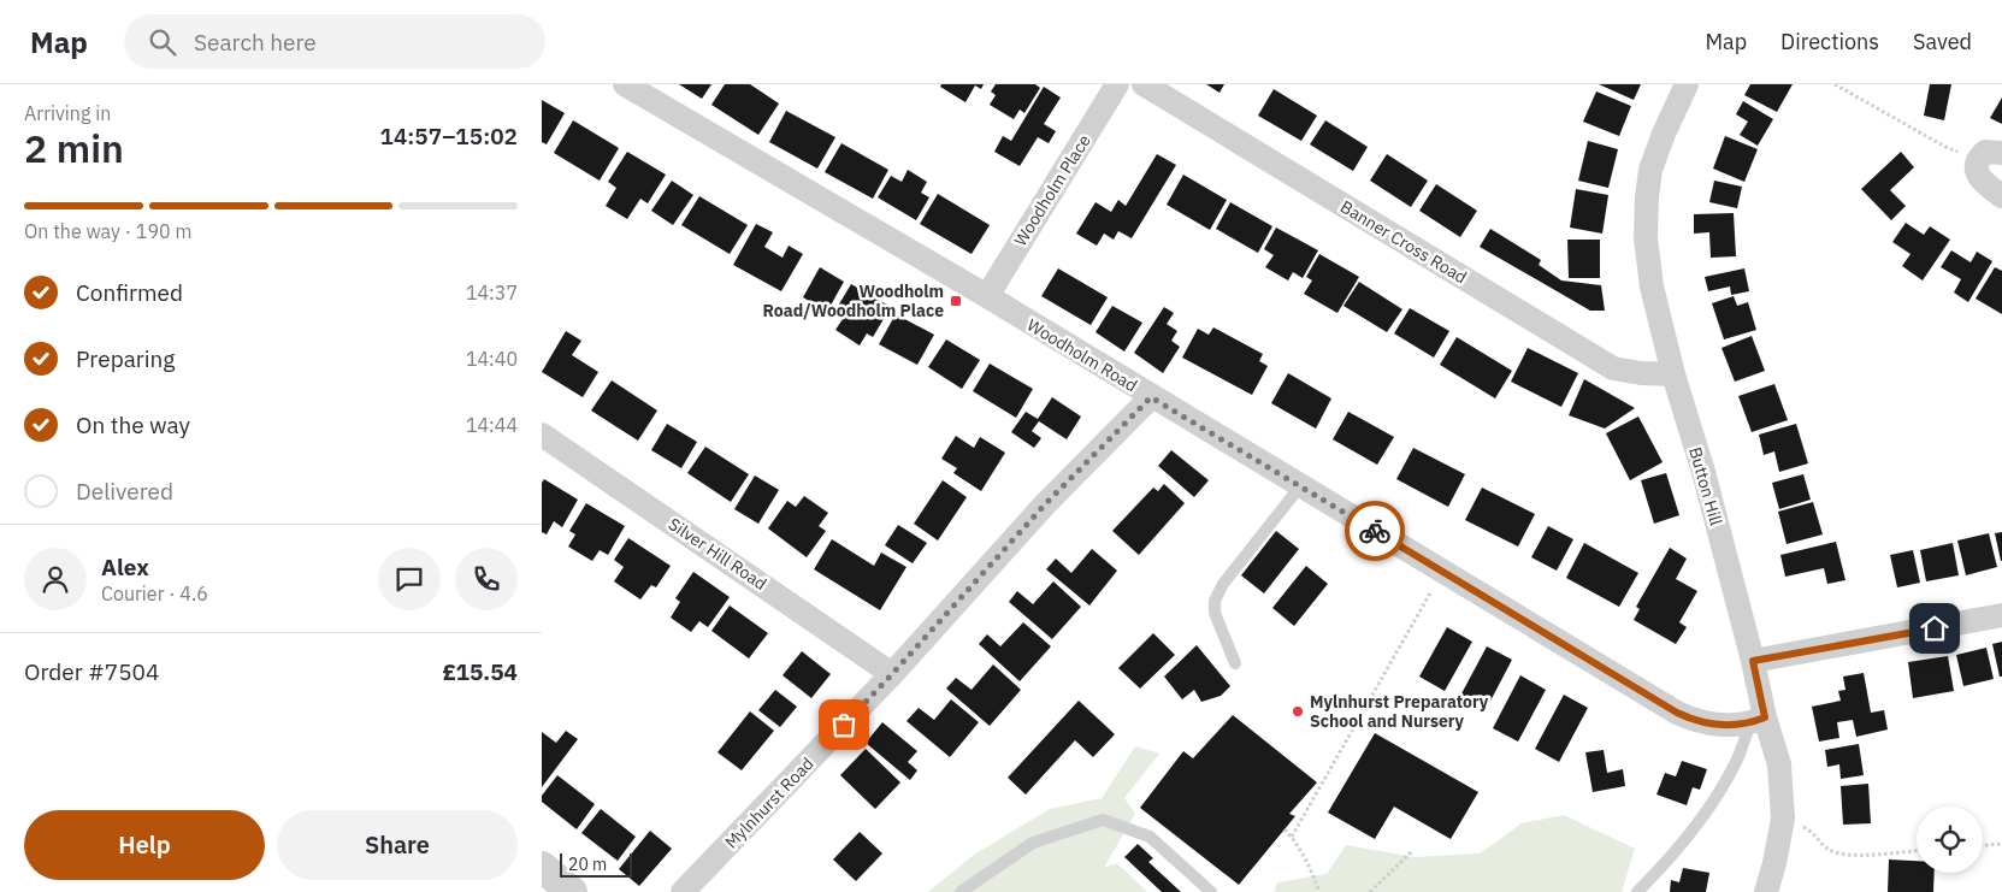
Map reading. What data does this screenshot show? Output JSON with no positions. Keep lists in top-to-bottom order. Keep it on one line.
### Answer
{"streets":{"street":["Woodholm Place","Banner Cross Road","Woodholm Road","Button Hill","Silver Hill Road","Mylnhurst Road"]},"crossings":[["Woodholm Place","Woodholm Road"],["Banner Cross Road","Button Hill"],["Woodholm Road","Button Hill"],["Woodholm Road","Mylnhurst Road"],["Silver Hill Road","Mylnhurst Road"]],"places":{"transit":["Woodholm Road/Woodholm Place"],"other":["Mylnhurst Preparatory School and Nursery"]},"scale_bar":"20 m","page":{"header":"Map","search":"Search here","nav":["Map","Directions","Saved"],"heading":["2 min","Arriving in","14:57–15:02"],"panel":["Alex","Courier · 4.6","Order #7504","£15.54"],"bar":"On the way · 190 m","list":[["Confirmed","14:37"],["Preparing","14:40"],["On the way","14:44"],"Delivered"],"buttons":["Help","Share"],"scale":"20 m"}}
